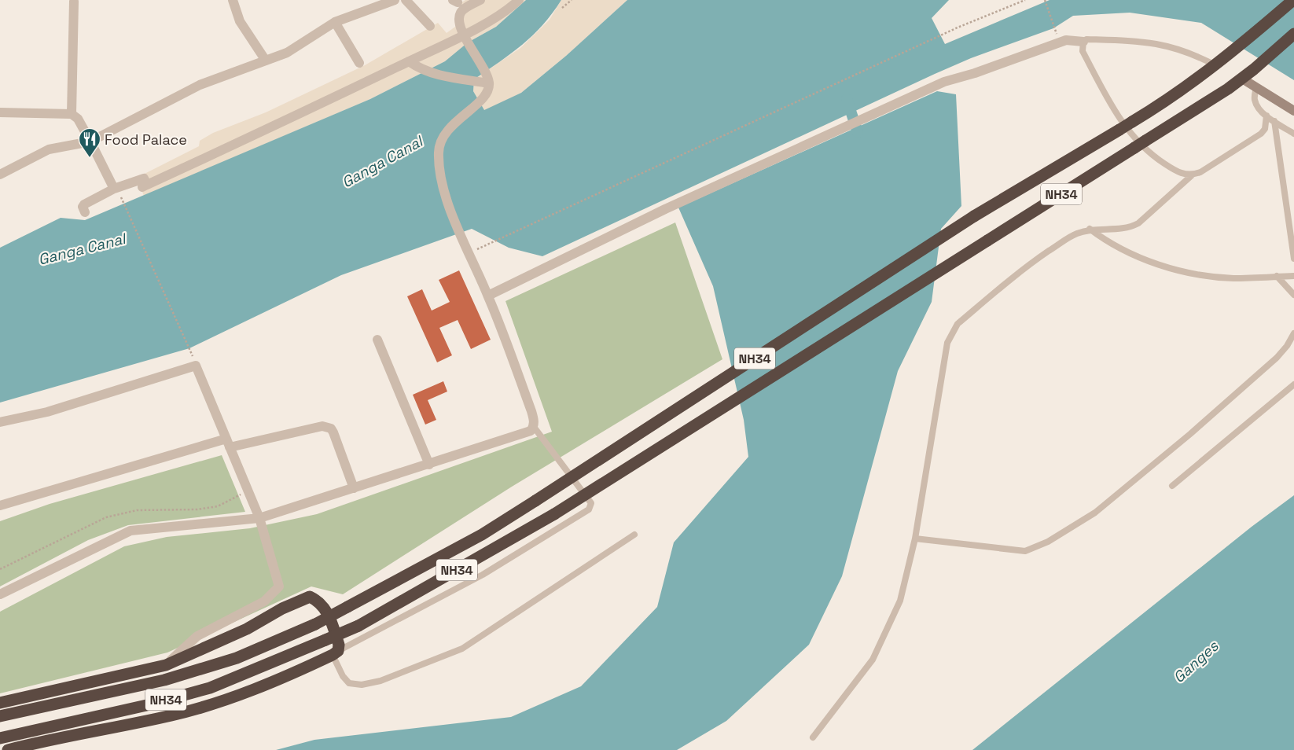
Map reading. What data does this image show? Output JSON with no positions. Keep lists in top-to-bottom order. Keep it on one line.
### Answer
{"streets":{"highway":["NH34"]},"water":["Ganga Canal","Ganges"],"places":{"restaurant":["Food Palace"]}}
